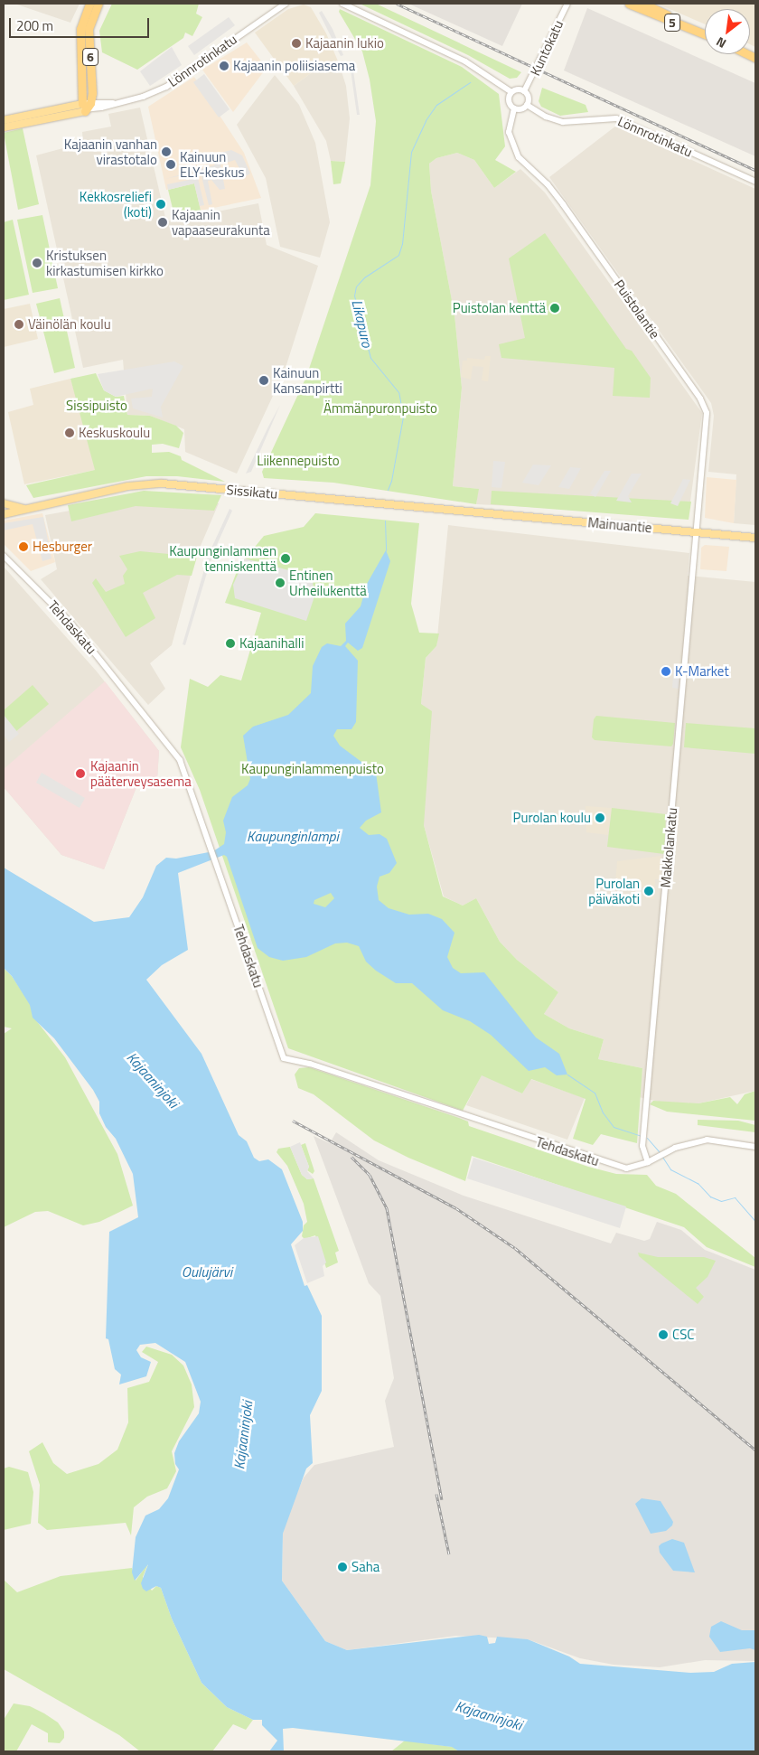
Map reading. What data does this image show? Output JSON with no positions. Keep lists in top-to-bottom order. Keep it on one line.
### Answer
{"streets":{"highway":["5","6"],"main road":["Lönnrotinkatu","Sissikatu","Mainuantie"],"street":["Kuntokatu","Puistolantie","Tehdaskatu","Makkolankatu"]},"crossings":[["Kuntokatu","Lönnrotinkatu"],["Kuntokatu","Puistolantie"],["6","Lönnrotinkatu"],["Lönnrotinkatu","Puistolantie"],["Puistolantie","Mainuantie"],["Puistolantie","Makkolankatu"],["Sissikatu","Mainuantie"],["Mainuantie","Makkolankatu"],["Tehdaskatu","Makkolankatu"]],"water":["Likapuro","Kaupunginlampi","Kajaaninjoki","Oulujärvi"],"parks":["Sissipuisto","Ämmänpuronpuisto","Liikennepuisto","Kaupunginlammenpuisto"],"places":["Kajaanin lukio","Kajaanin poliisiasema","Kajaanin vanhan virastotalo","Kainuun ELY-keskus","Kekkosreliefi (koti)","Kajaanin vapaaseurakunta","Kristuksen kirkastumisen kirkko","Puistolan kenttä","Väinölän koulu","Kainuun Kansanpirtti","Keskuskoulu","Hesburger","Kaupunginlammen tenniskenttä","Entinen Urheilukenttä","Kajaanihalli","K-Market","Kajaanin pääterveysasema","Purolan koulu","Purolan päiväkoti","CSC","Saha"],"scale_bar":"200 m","north":"bottom left"}
